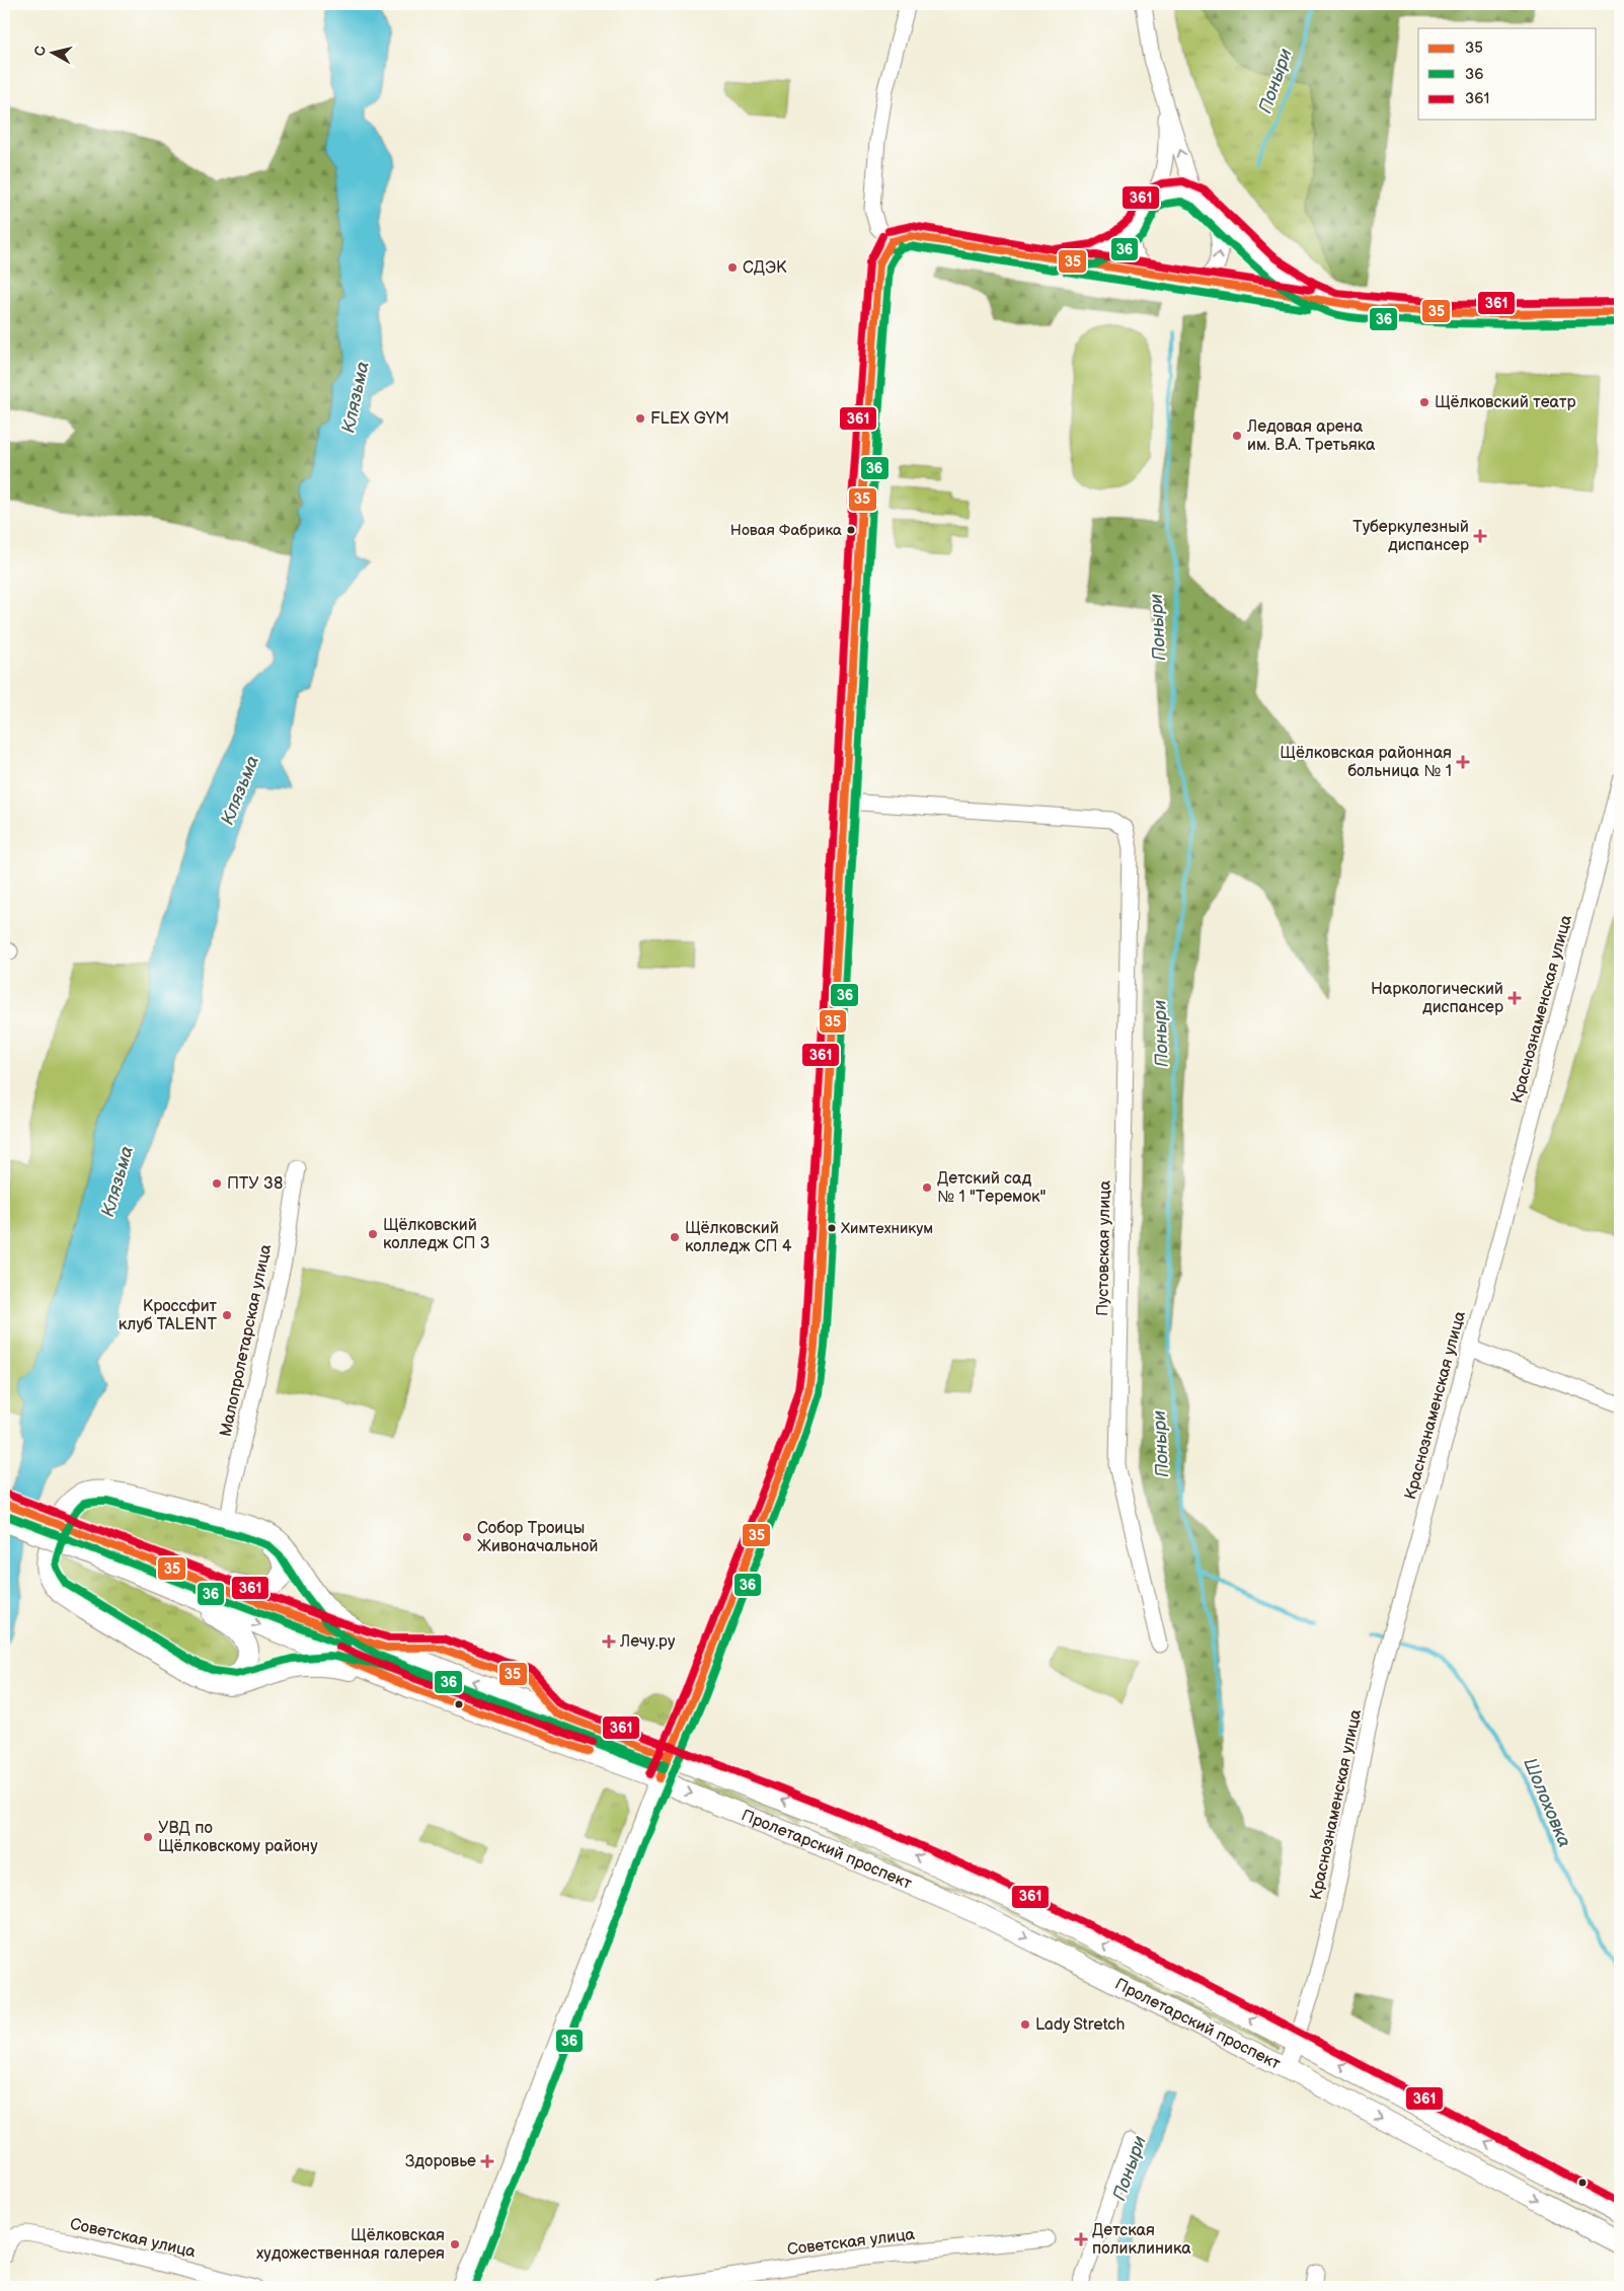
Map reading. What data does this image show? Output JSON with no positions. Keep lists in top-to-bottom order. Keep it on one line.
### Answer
{"streets":{"main road":["Пролетарский проспект"],"street":["Краснознаменская улица","Пустовская улица","Малопролетарская улица","Советская улица"]},"crossings":[["Краснознаменская улица","Пролетарский проспект"]],"water":["Поныри","Клязьма","Шолоховка"],"places":{"other":["СДЭК","Щёлковский театр","FLEX GYM","Ледовая арена им. В.А. Третьяка","Новая Фабрика","ПТУ 38","Детский сад № 1 \"Теремок\"","Химтехникум","Щёлковский колледж СП 3","Щёлковский колледж СП 4","Кроссфит клуб TALENT","Собор Троицы Живоначальной","УВД по Щёлковскому району","Lady Stretch","Щёлковская художественная галерея"],"health":["Туберкулезный диспансер","Щёлковская районная больница № 1","Наркологический диспансер","Лечу.ру","Здоровье","Детская поликлиника"]},"lines":["transit line 361","transit line 36","transit line 35"],"legend":["35","36","361"],"north":"left"}
